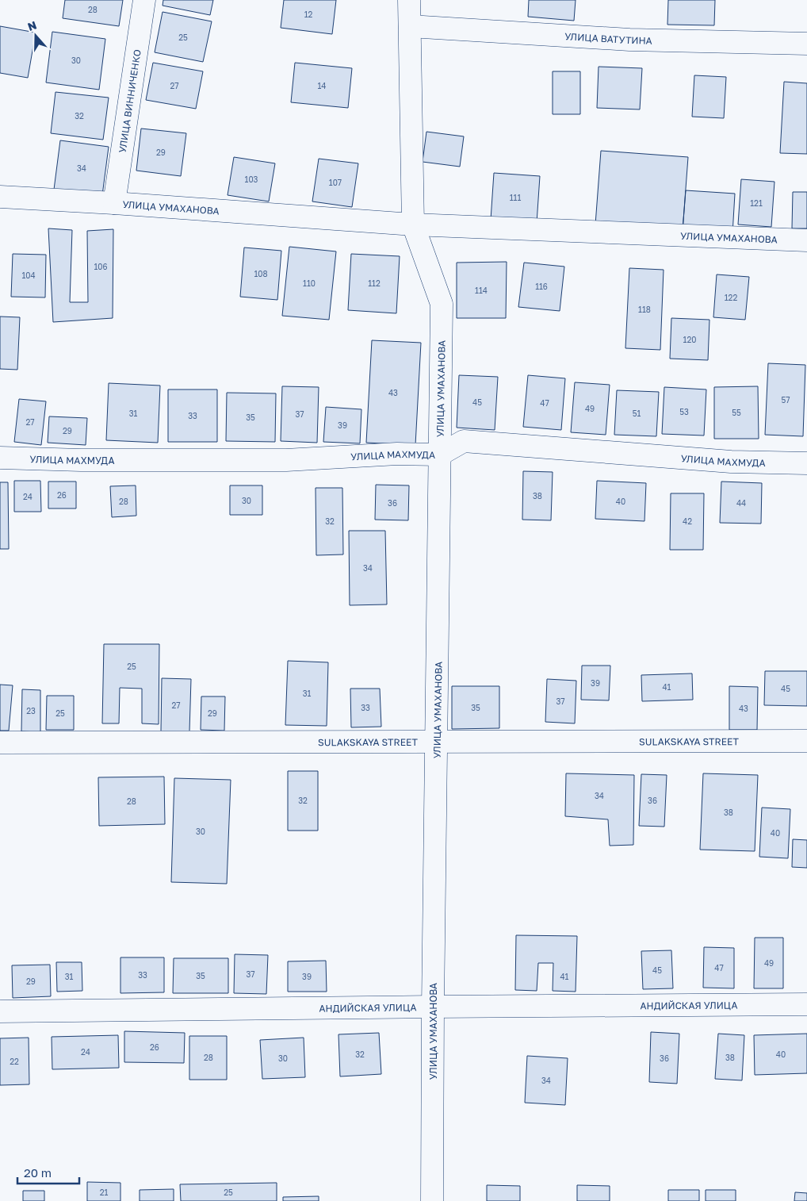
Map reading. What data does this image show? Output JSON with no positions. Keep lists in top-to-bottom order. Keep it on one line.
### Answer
{"streets":{"street":["УЛИЦА ВАТУТИНА","УЛИЦА ВИННИЧЕНКО","УЛИЦА УМАХАНОВА","УЛИЦА МАХМУДА","SULAKSKAYA STREET","АНДИЙСКАЯ УЛИЦА"]},"crossings":[["УЛИЦА ВАТУТИНА","УЛИЦА УМАХАНОВА"],["УЛИЦА ВИННИЧЕНКО","УЛИЦА УМАХАНОВА"],["УЛИЦА УМАХАНОВА","УЛИЦА МАХМУДА"],["УЛИЦА УМАХАНОВА","SULAKSKAYA STREET"],["УЛИЦА УМАХАНОВА","АНДИЙСКАЯ УЛИЦА"]],"house_numbers":["28","12","25","30","27","14","32","29","34","103","107","111","121","106","108","104","110","112","116","114","122","118","120","43","57","45","47","49","53","55","31","51","37","33","35","27","39","29","26","38","24","30","28","40","36","44","32","42","34","25","39","41","45","31","37","27","33","35","43","23","25","29","34","32","36","28","38","30","40","49","47","45","37","33","35","31","39","41","29","26","24","32","40","28","38","30","36","22","34","21","25"],"scale_bar":"20 m","north":"top"}
